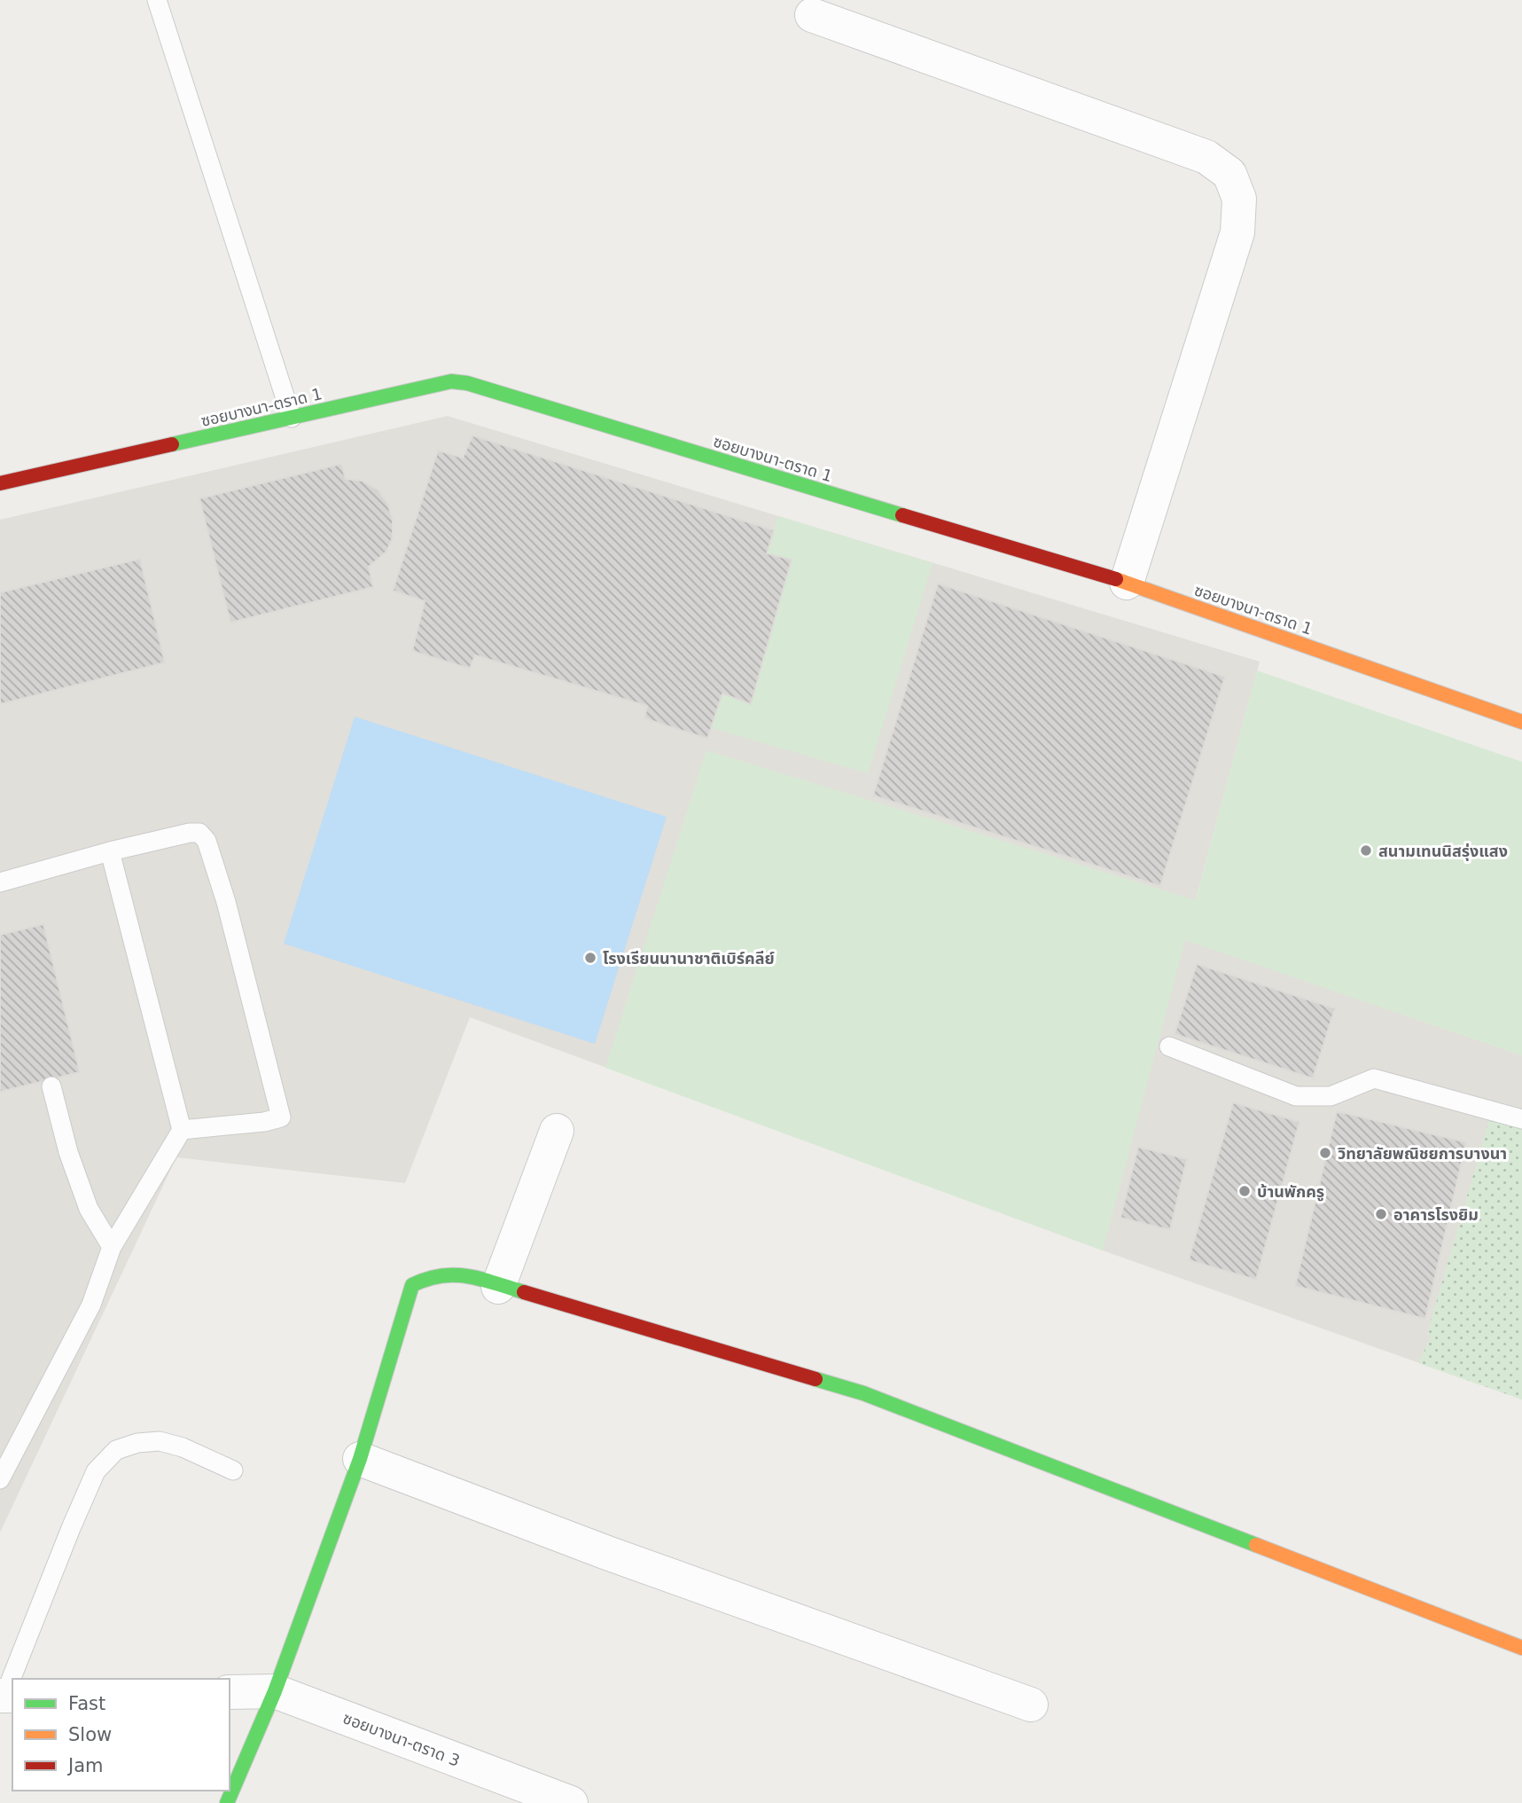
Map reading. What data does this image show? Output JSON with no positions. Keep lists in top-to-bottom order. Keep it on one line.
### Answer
{"streets":{"street":["ซอยบางนา-ตราด 1","ซอยบางนา-ตราด 3"]},"places":["สนามเทนนิสรุ่งแสง","โรงเรียนนานาชาติเบิร์คลีย์","วิทยาลัยพณิชยการบางนา","บ้านพักครู","อาคารโรงยิม"],"legend":["Fast","Slow","Jam"]}
